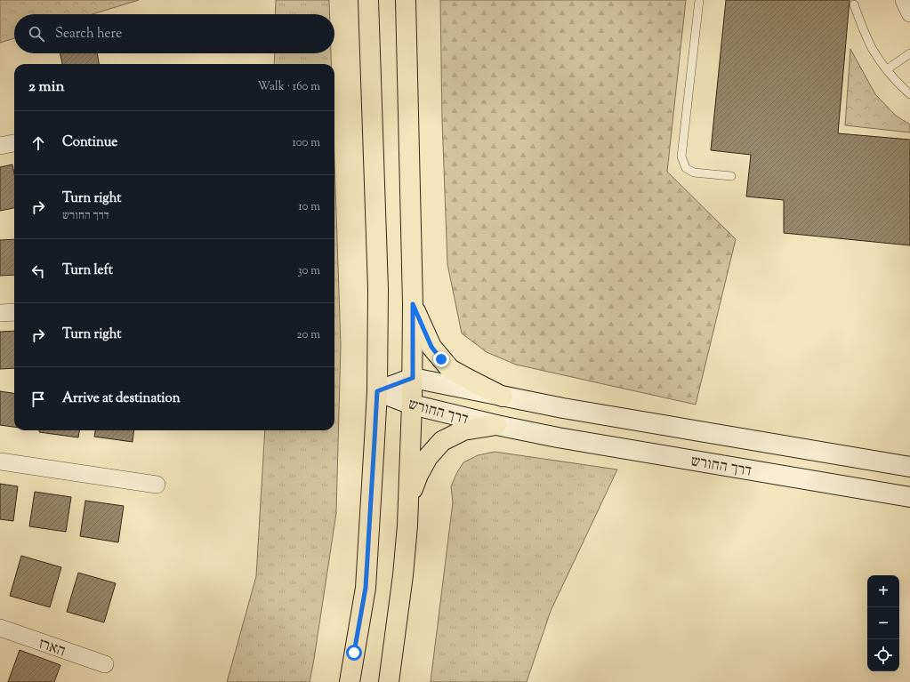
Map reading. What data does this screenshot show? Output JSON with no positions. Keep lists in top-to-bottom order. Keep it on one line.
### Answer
{"streets":{"street":["דרך החורש","הארז"]},"page":{"search":"Search here","heading":["2 min","Walk · 160 m"],"list":[["Continue","100 m"],["Turn right","דרך החורש","10 m"],["Turn left","30 m"],["Turn right","20 m"],"Arrive at destination"],"map_buttons":["+","−"]}}
